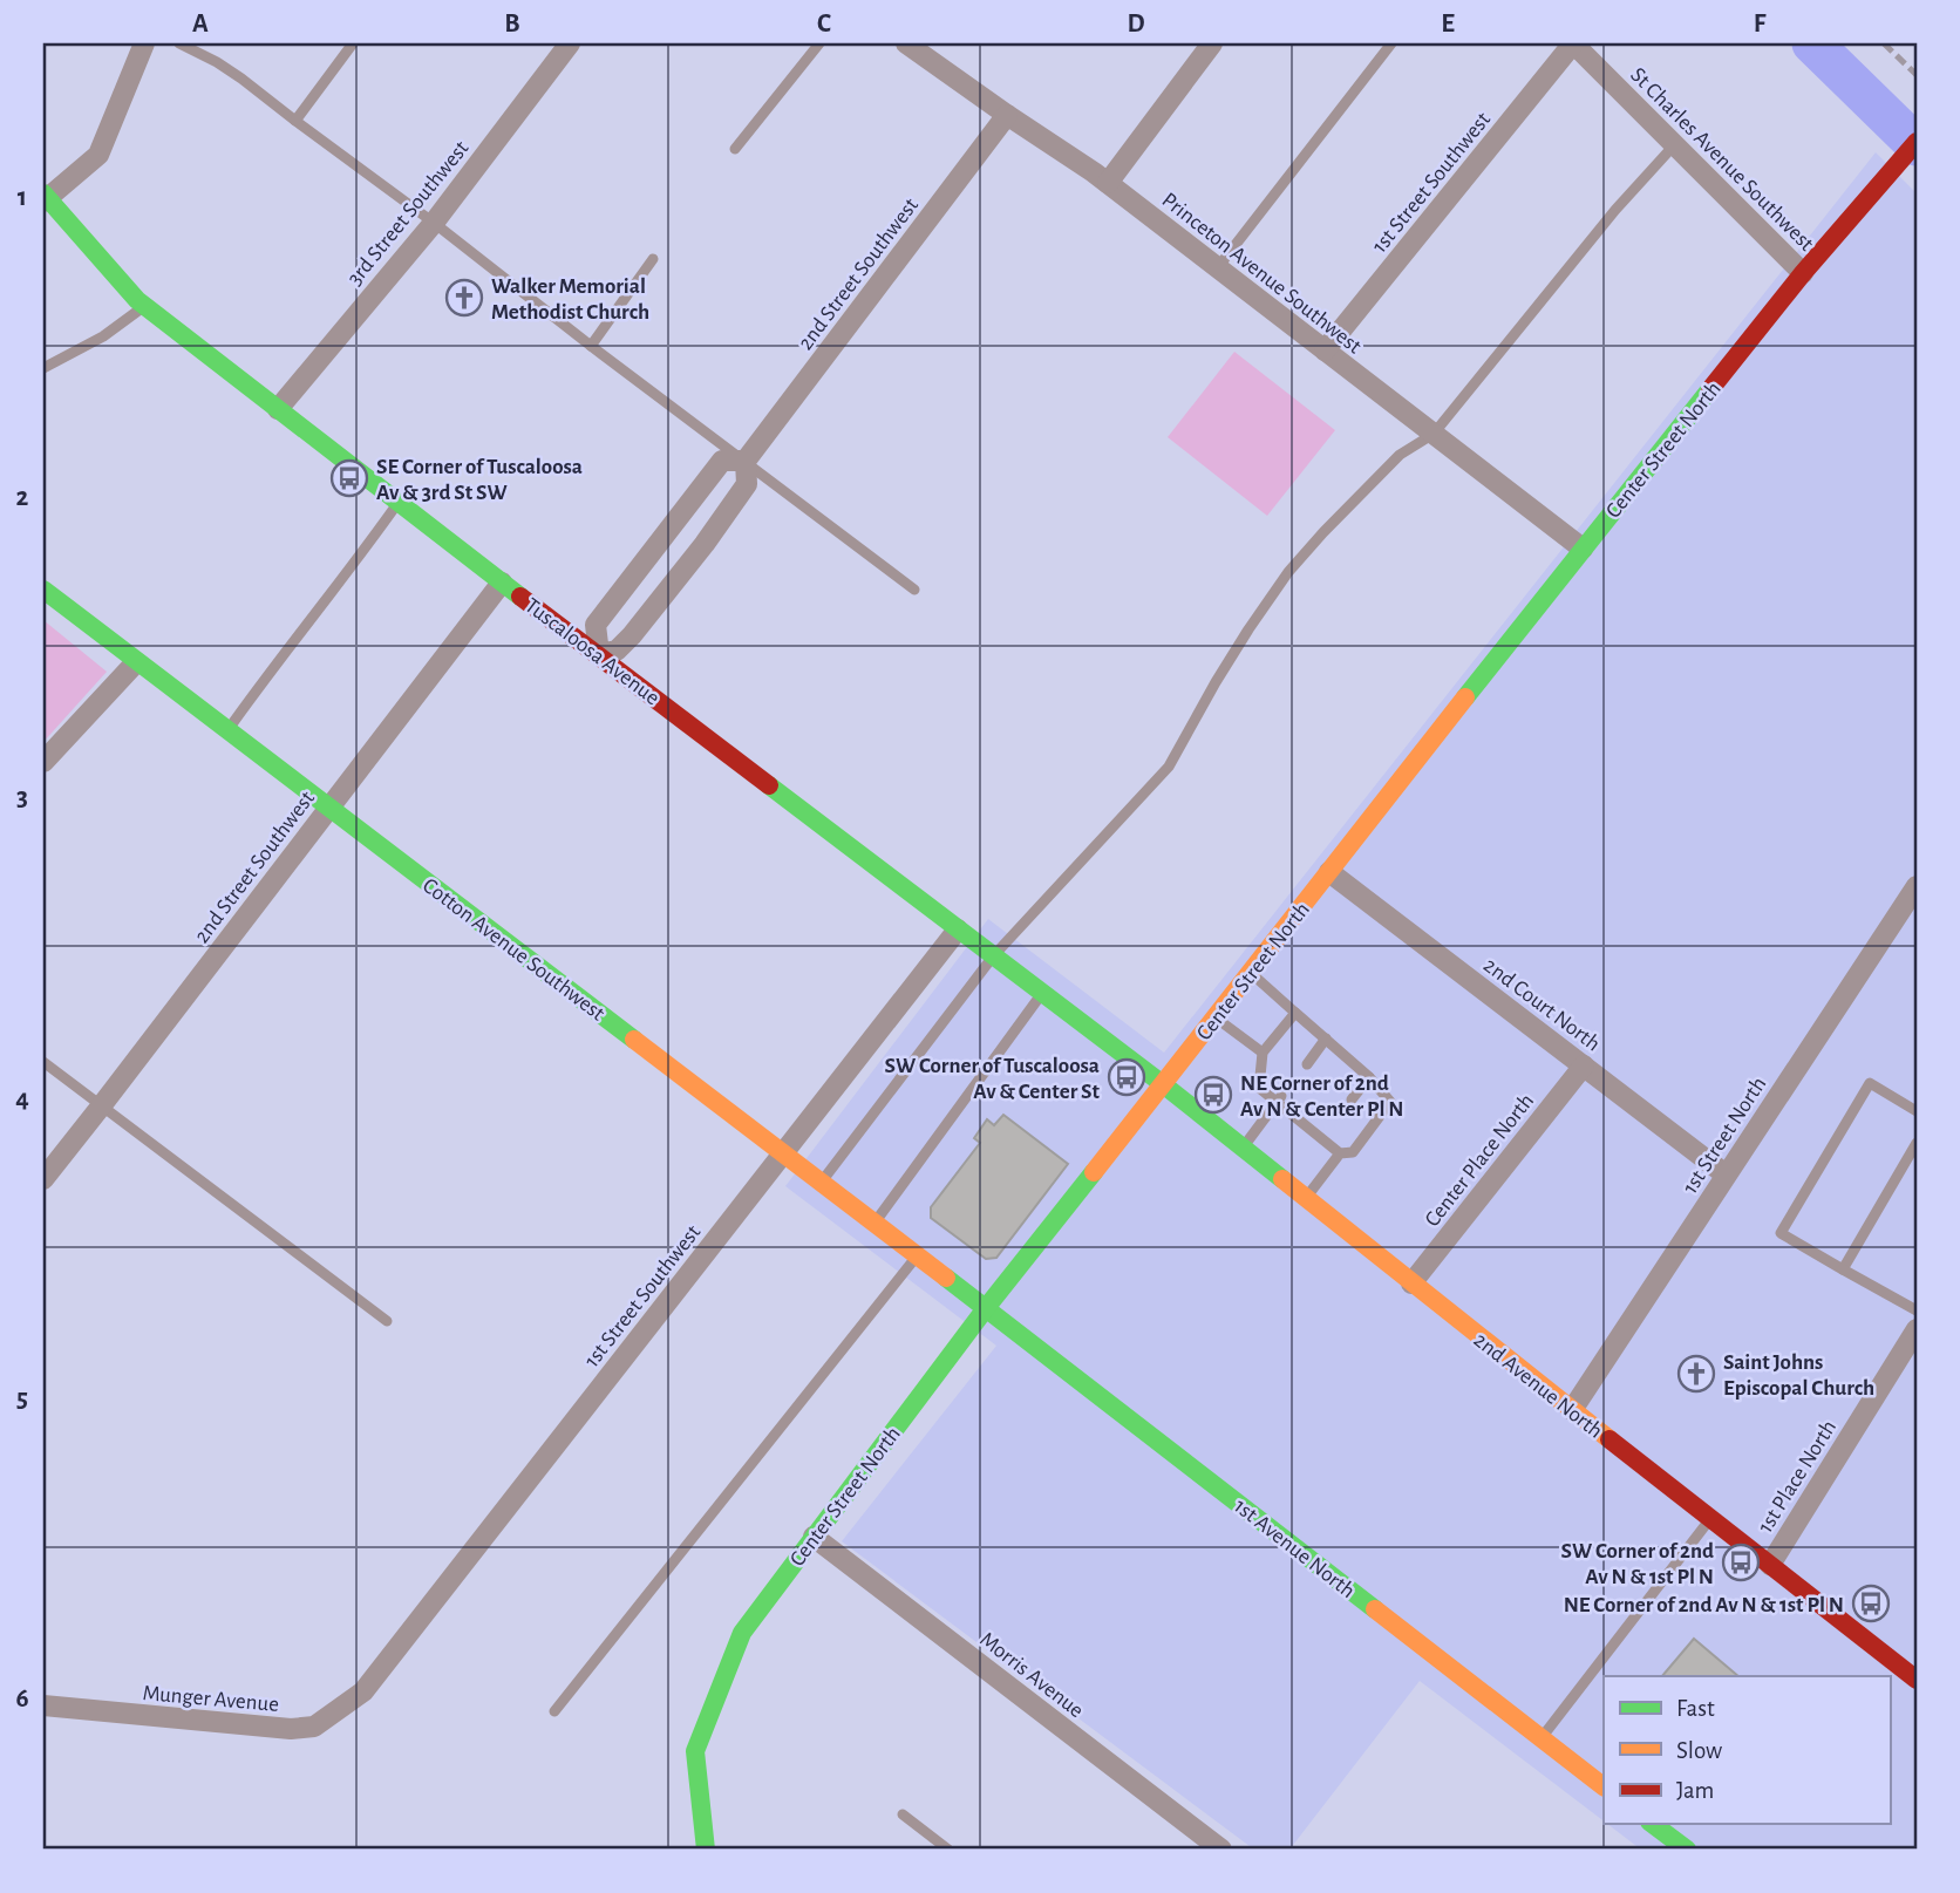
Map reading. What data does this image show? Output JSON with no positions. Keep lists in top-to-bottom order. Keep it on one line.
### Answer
{"streets":{"street":["St Charles Avenue Southwest","1st Street Southwest","3rd Street Southwest","Princeton Avenue Southwest","2nd Street Southwest","Center Street North","Tuscaloosa Avenue","Cotton Avenue Southwest","2nd Court North","1st Street North","Center Place North","2nd Avenue North","1st Place North","1st Avenue North","Morris Avenue","Munger Avenue"]},"crossings":[["St Charles Avenue Southwest","1st Street Southwest"],["St Charles Avenue Southwest","Center Street North"],["1st Street Southwest","Princeton Avenue Southwest"],["1st Street Southwest","Tuscaloosa Avenue"],["1st Street Southwest","Cotton Avenue Southwest"],["1st Street Southwest","Munger Avenue"],["3rd Street Southwest","Tuscaloosa Avenue"],["Princeton Avenue Southwest","2nd Street Southwest"],["Princeton Avenue Southwest","Center Street North"],["2nd Street Southwest","Tuscaloosa Avenue"],["2nd Street Southwest","Cotton Avenue Southwest"],["Center Street North","Tuscaloosa Avenue"],["Center Street North","Cotton Avenue Southwest"],["Center Street North","2nd Court North"],["Center Street North","2nd Avenue North"],["Center Street North","1st Avenue North"],["Center Street North","Morris Avenue"],["Tuscaloosa Avenue","2nd Avenue North"],["Cotton Avenue Southwest","1st Avenue North"],["2nd Court North","1st Street North"],["2nd Court North","Center Place North"],["1st Street North","2nd Avenue North"],["Center Place North","2nd Avenue North"],["2nd Avenue North","1st Place North"]],"places":{"church":["Walker Memorial Methodist Church","Saint Johns Episcopal Church"],"bus stop":["SE Corner of Tuscaloosa Av & 3rd St SW","SW Corner of Tuscaloosa Av & Center St","NE Corner of 2nd Av N & Center Pl N","SW Corner of 2nd Av N & 1st Pl N","NE Corner of 2nd Av N & 1st Pl N"]},"legend":["Fast","Slow","Jam"],"grid":{"columns":["A","B","C","D","E","F"],"rows":["1","2","3","4","5","6"]}}
